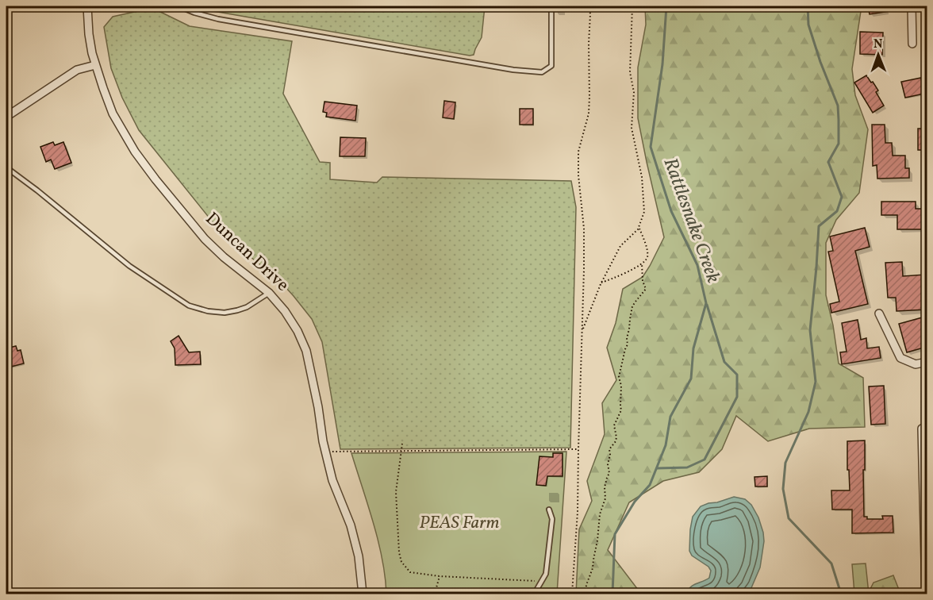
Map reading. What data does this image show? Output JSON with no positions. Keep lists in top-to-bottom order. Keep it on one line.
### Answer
{"streets":{"street":["Duncan Drive"]},"water":["Rattlesnake Creek"],"parks":["PEAS Farm"],"north":"top"}
